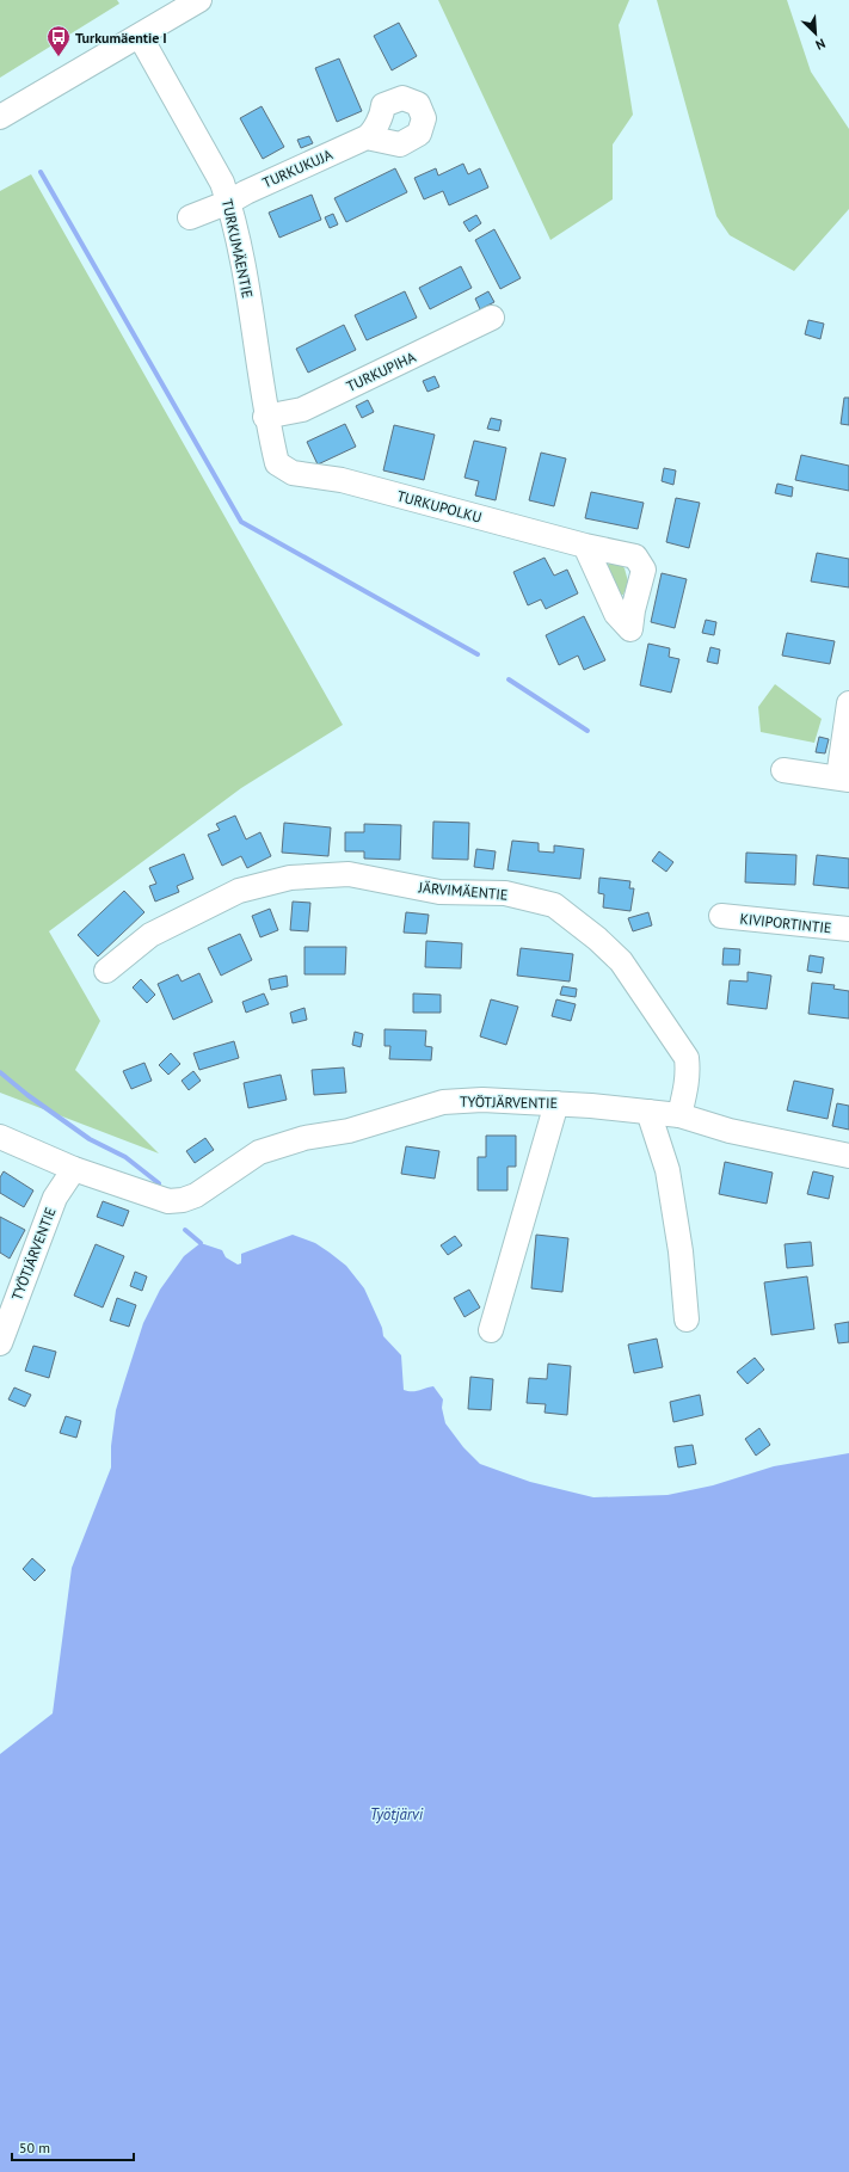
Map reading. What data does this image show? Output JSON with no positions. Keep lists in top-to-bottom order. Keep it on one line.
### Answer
{"streets":{"street":["TURKUKUJA","TURKUMÄENTIE","TURKUPIHA","TURKUPOLKU","JÄRVIMÄENTIE","KIVIPORTINTIE","TYÖTJÄRVENTIE"]},"crossings":[["TURKUKUJA","TURKUMÄENTIE"],["TURKUMÄENTIE","TURKUPIHA"],["TURKUMÄENTIE","TURKUPOLKU"],["JÄRVIMÄENTIE","TYÖTJÄRVENTIE"]],"water":["Työtjärvi"],"places":{"bus stop":["Turkumäentie I"]},"scale_bar":"50 m","north":"bottom right"}
